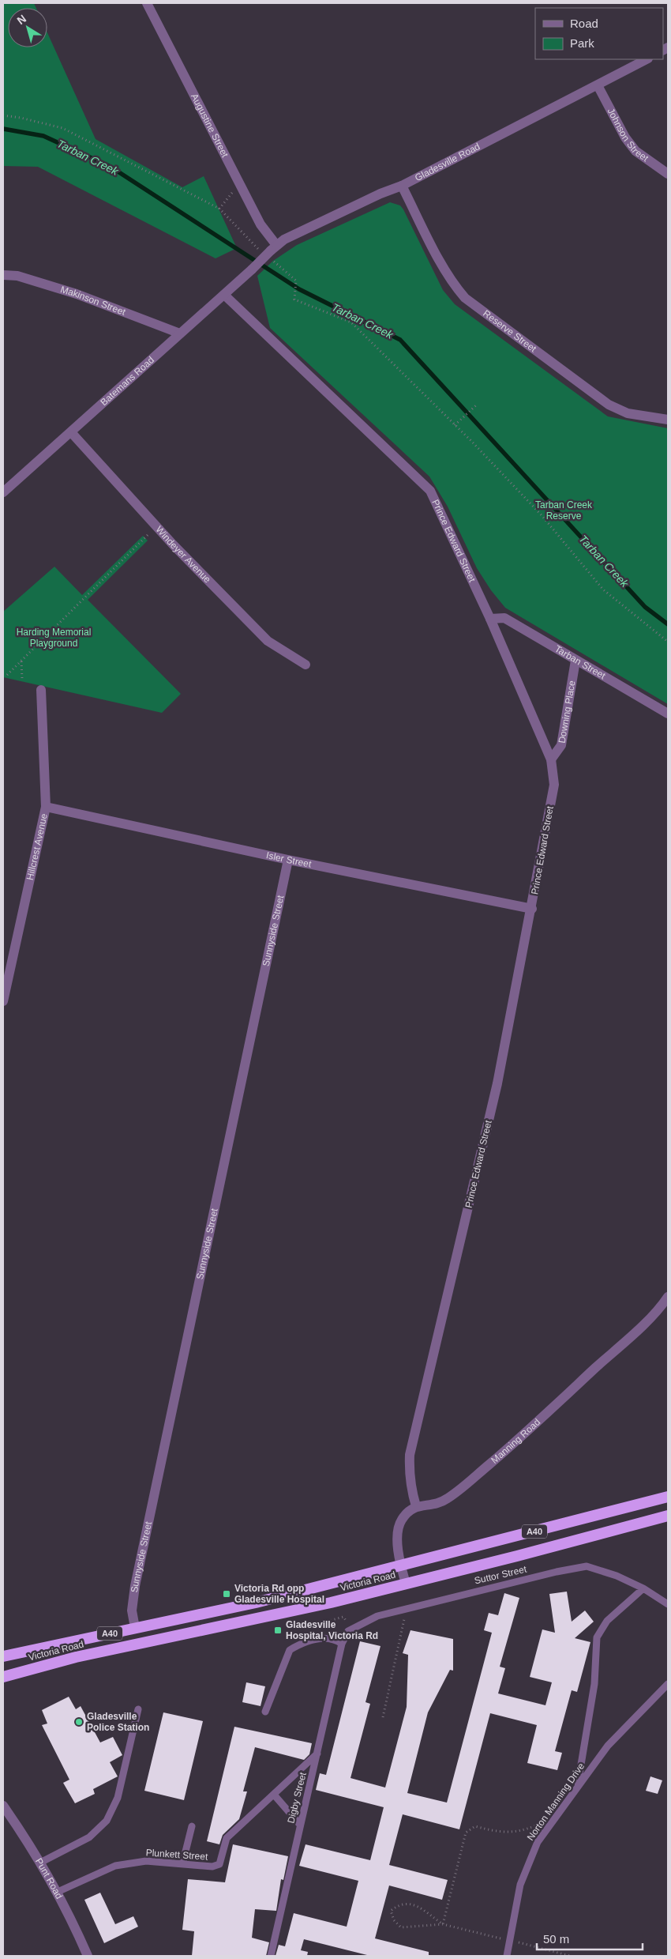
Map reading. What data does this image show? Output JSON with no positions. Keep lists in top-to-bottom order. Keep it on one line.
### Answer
{"streets":{"highway":["A40","Victoria Road"],"street":["Augustine Street","Johnson Street","Gladesville Road","Makinson Street","Reserve Street","Batemans Road","Prince Edward Street","Windeyer Avenue","Tarban Street","Downing Place","Hillcrest Avenue","Isler Street","Sunnyside Street","Manning Road","Punt Road"],"lane":["Suttor Street","Digby Street","Norton Manning Drive","Plunkett Street"]},"crossings":[["Augustine Street","Gladesville Road"],["Johnson Street","Gladesville Road"],["Gladesville Road","Reserve Street"],["Gladesville Road","Batemans Road"],["Makinson Street","Batemans Road"],["Batemans Road","Prince Edward Street"],["Batemans Road","Windeyer Avenue"],["Prince Edward Street","Tarban Street"],["Prince Edward Street","Downing Place"],["Prince Edward Street","Isler Street"],["Prince Edward Street","Manning Road"],["Tarban Street","Downing Place"],["Hillcrest Avenue","Isler Street"],["Isler Street","Sunnyside Street"],["Sunnyside Street","Victoria Road"],["Suttor Street","Digby Street"],["Digby Street","Plunkett Street"],["Plunkett Street","Punt Road"]],"water":["Tarban Creek"],"parks":["Tarban Creek Reserve","Harding Memorial Playground"],"places":{"transit":["Victoria Rd opp Gladesville Hospital","Gladesville Hospital, Victoria Rd"],"other":["Gladesville Police Station"]},"legend":["Road","Park"],"scale_bar":"50 m","north":"top left"}
